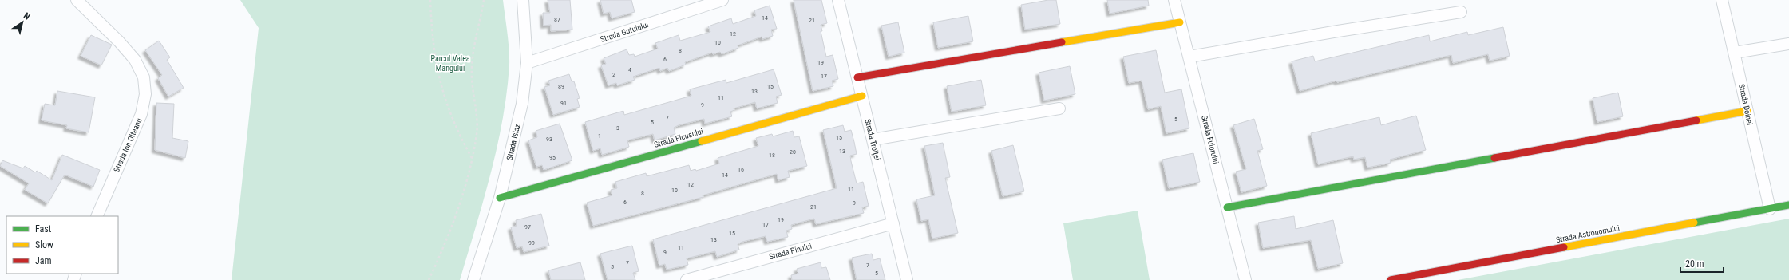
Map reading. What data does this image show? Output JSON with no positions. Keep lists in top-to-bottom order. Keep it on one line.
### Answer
{"streets":{"street":["Strada Gutuiului","Strada Doinei","Strada Ficusului","Strada Troiței","Strada Fuiorului","Strada Islaz","Strada Ion Olteanu","Strada Astronomului","Strada Pinului"]},"crossings":[["Strada Gutuiului","Strada Islaz"],["Strada Doinei","Strada Astronomului"],["Strada Ficusului","Strada Troiței"],["Strada Ficusului","Strada Islaz"],["Strada Troiței","Strada Pinului"]],"parks":["Parcul Valea Mangului"],"house_numbers":["14","87","21","12","10","8","6","19","4","2","17","89","15","13","11","91","9","7","5","5","3","1","15","93","13","20","18","95","16","14","12","11","10","8","6","9","21","19","17","97","15","13","99","11","9","7","7","5","5"],"legend":["Fast","Slow","Jam"],"scale_bar":"20 m","north":"top right"}
